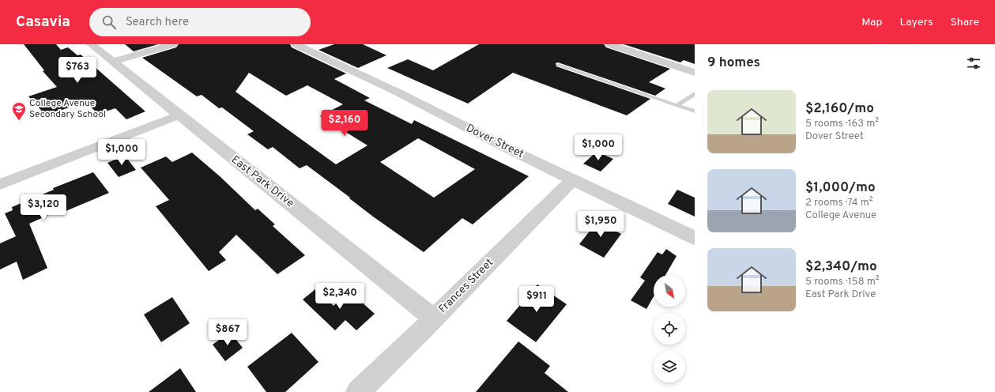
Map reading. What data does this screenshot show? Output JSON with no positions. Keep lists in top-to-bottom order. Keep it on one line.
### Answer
{"streets":{"street":["Dover Street","East Park Drive","Frances Street"]},"crossings":[["Dover Street","Frances Street"],["East Park Drive","Frances Street"]],"places":{"school or university":["College Avenue Secondary School"]},"north":"bottom right","page":{"header":"Casavia","search":"Search here","nav":["Map","Layers","Share"],"heading":"9 homes","price":["$763","$2,160","$1,000","$1,000","$3,120","$1,950","$2,340","$911","$867"],"list":[{"name":"$2,160/mo","note":"5 rooms · 163 m² · Dover Street"},{"name":"$1,000/mo","note":"2 rooms · 74 m² · College Avenue"},{"name":"$2,340/mo","note":"5 rooms · 158 m² · East Park Drive"}]}}
